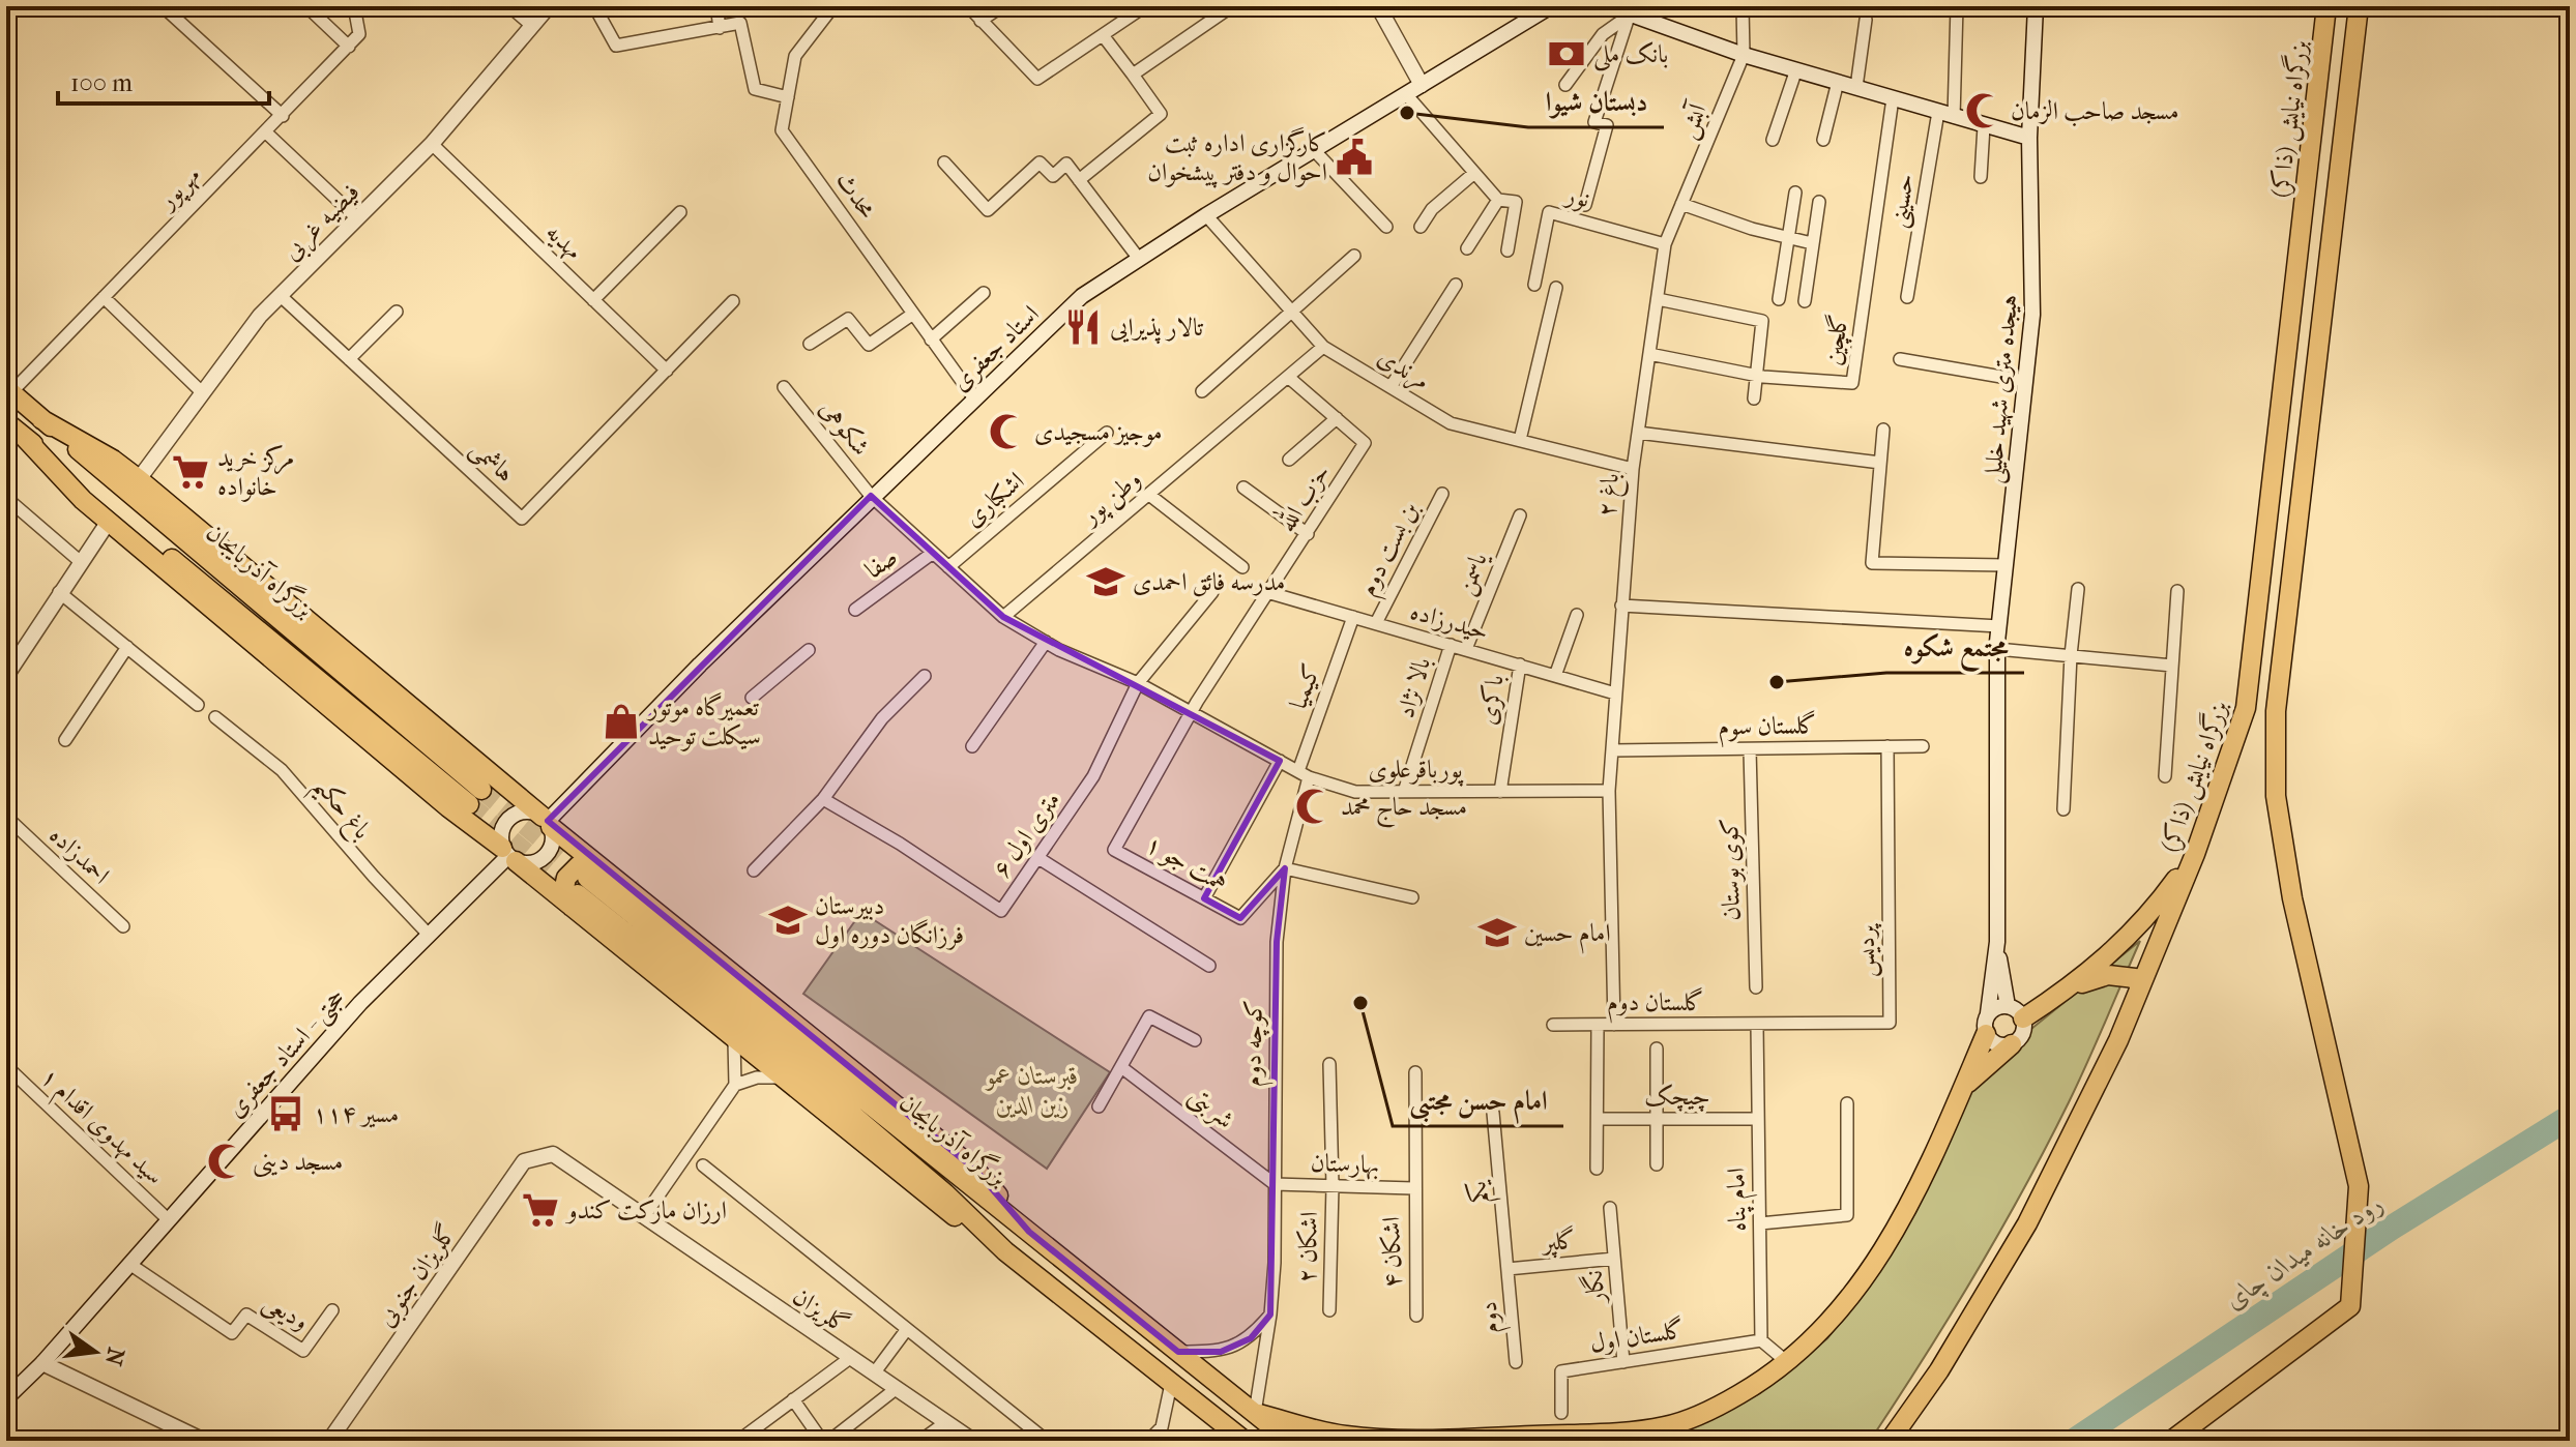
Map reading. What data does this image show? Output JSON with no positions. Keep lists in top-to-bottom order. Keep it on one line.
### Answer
{"streets":{"highway":["بزرگراه نیایش (ذاکر)","بزرگراه آذربایجان"],"main road":["فیضیه غربی","استاد جعفری","هیجده متری شهید خلیلی","حجتی - استاد جعفری","گلریزان جنوبی","گلریزان"],"street":["آبش","مهرپور","محدث","نور","حسینی","مهدیه","گلچین","مرندی","شکوهی","هاشمی","باغ ۲","وطن پور","حزب الله","اشکباری","بن بست دوم","صفا","یاسمن","حیدرزاده","کیمیا","بالا نژاد","باکری","گلستان سوم","پورباقرعلوی","باغ حکیم","۶ متری اول","احمدزاده","همت جو ۱","کوی بوستان","پردیس","گلستان دوم","کوچه دوم","چیچک","شربتی","سید مهدوی اقدام ۱","بهارستان","یکم","امام پناه","گلپر","اشکان ۲","اشکان ۴","نگار","ودیعی","دوم","گلستان اول"]},"crossings":[["آبش","نور"],["آبش","باغ ۲"],["مهرپور","بزرگراه آذربایجان"],["محدث","استاد جعفری"],["نور","باغ ۲"],["فیضیه غربی","مهدیه"],["فیضیه غربی","هاشمی"],["مهدیه","هاشمی"],["گلچین","باغ ۲"],["استاد جعفری","مرندی"],["استاد جعفری","شکوهی"],["استاد جعفری","حجتی - استاد جعفری"],["مرندی","باغ ۲"],["مرندی","وطن پور"],["شکوهی","وطن پور"],["شکوهی","اشکباری"],["شکوهی","صفا"],["شکوهی","پورباقرعلوی"],["باغ ۲","حیدرزاده"],["باغ ۲","گلستان سوم"],["وطن پور","حزب الله"],["وطن پور","پورباقرعلوی"],["حزب الله","حیدرزاده"],["حزب الله","پورباقرعلوی"],["حزب الله","همت جو ۱"],["بن بست دوم","حیدرزاده"],["بزرگراه آذربایجان","کوچه دوم"],["یاسمن","حیدرزاده"],["حیدرزاده","کیمیا"],["حیدرزاده","بالا نژاد"],["حیدرزاده","باکری"],["کیمیا","پورباقرعلوی"],["کیمیا","کوچه دوم"],["بالا نژاد","پورباقرعلوی"],["باکری","پورباقرعلوی"],["گلستان سوم","کوی بوستان"],["گلستان سوم","پردیس"],["پورباقرعلوی","۶ متری اول"],["پورباقرعلوی","همت جو ۱"],["پورباقرعلوی","کوچه دوم"],["باغ حکیم","حجتی - استاد جعفری"],["همت جو ۱","کوچه دوم"],["پردیس","گلستان دوم"],["پردیس","امام پناه"],["گلستان دوم","امام پناه"],["کوچه دوم","شربتی"],["کوچه دوم","بهارستان"],["حجتی - استاد جعفری","سید مهدوی اقدام ۱"],["حجتی - استاد جعفری","ودیعی"],["چیچک","امام پناه"],["شربتی","بهارستان"],["بهارستان","اشکان ۲"],["بهارستان","اشکان ۴"],["یکم","گلپر"],["یکم","دوم"],["امام پناه","گلستان اول"],["گلپر","نگار"],["گلپر","دوم"],["گلریزان جنوبی","گلریزان"],["نگار","گلستان اول"]],"water":["رود خانه میدان چای"],"parks":["قبرستان عمو زین الدین"],"places":{"bank":["بانک ملی"],"mosque":["مسجد صاحب الزمان","موجیز مسجیدی","مسجد حاج محمد","مسجد دینی"],"other":["دبستان شیوا","مجتمع شکوه","امام حسن مجتبی"],"public building":["کارگزاری اداره ثبت احوال و دفتر پیشخوان"],"restaurant":["تالار پذیرایی"],"supermarket":["مرکز خرید خانواده","ارزان مارکت کندو"],"school or university":["مدرسه فائق احمدی","دبیرستان فرزانگان دوره اول","امام حسین"],"shop":["تعمیرگاه موتور سیکلت توحید"],"bus stop":["مسیر ۱۱۴"]},"scale_bar":"100 m","north":"right"}
